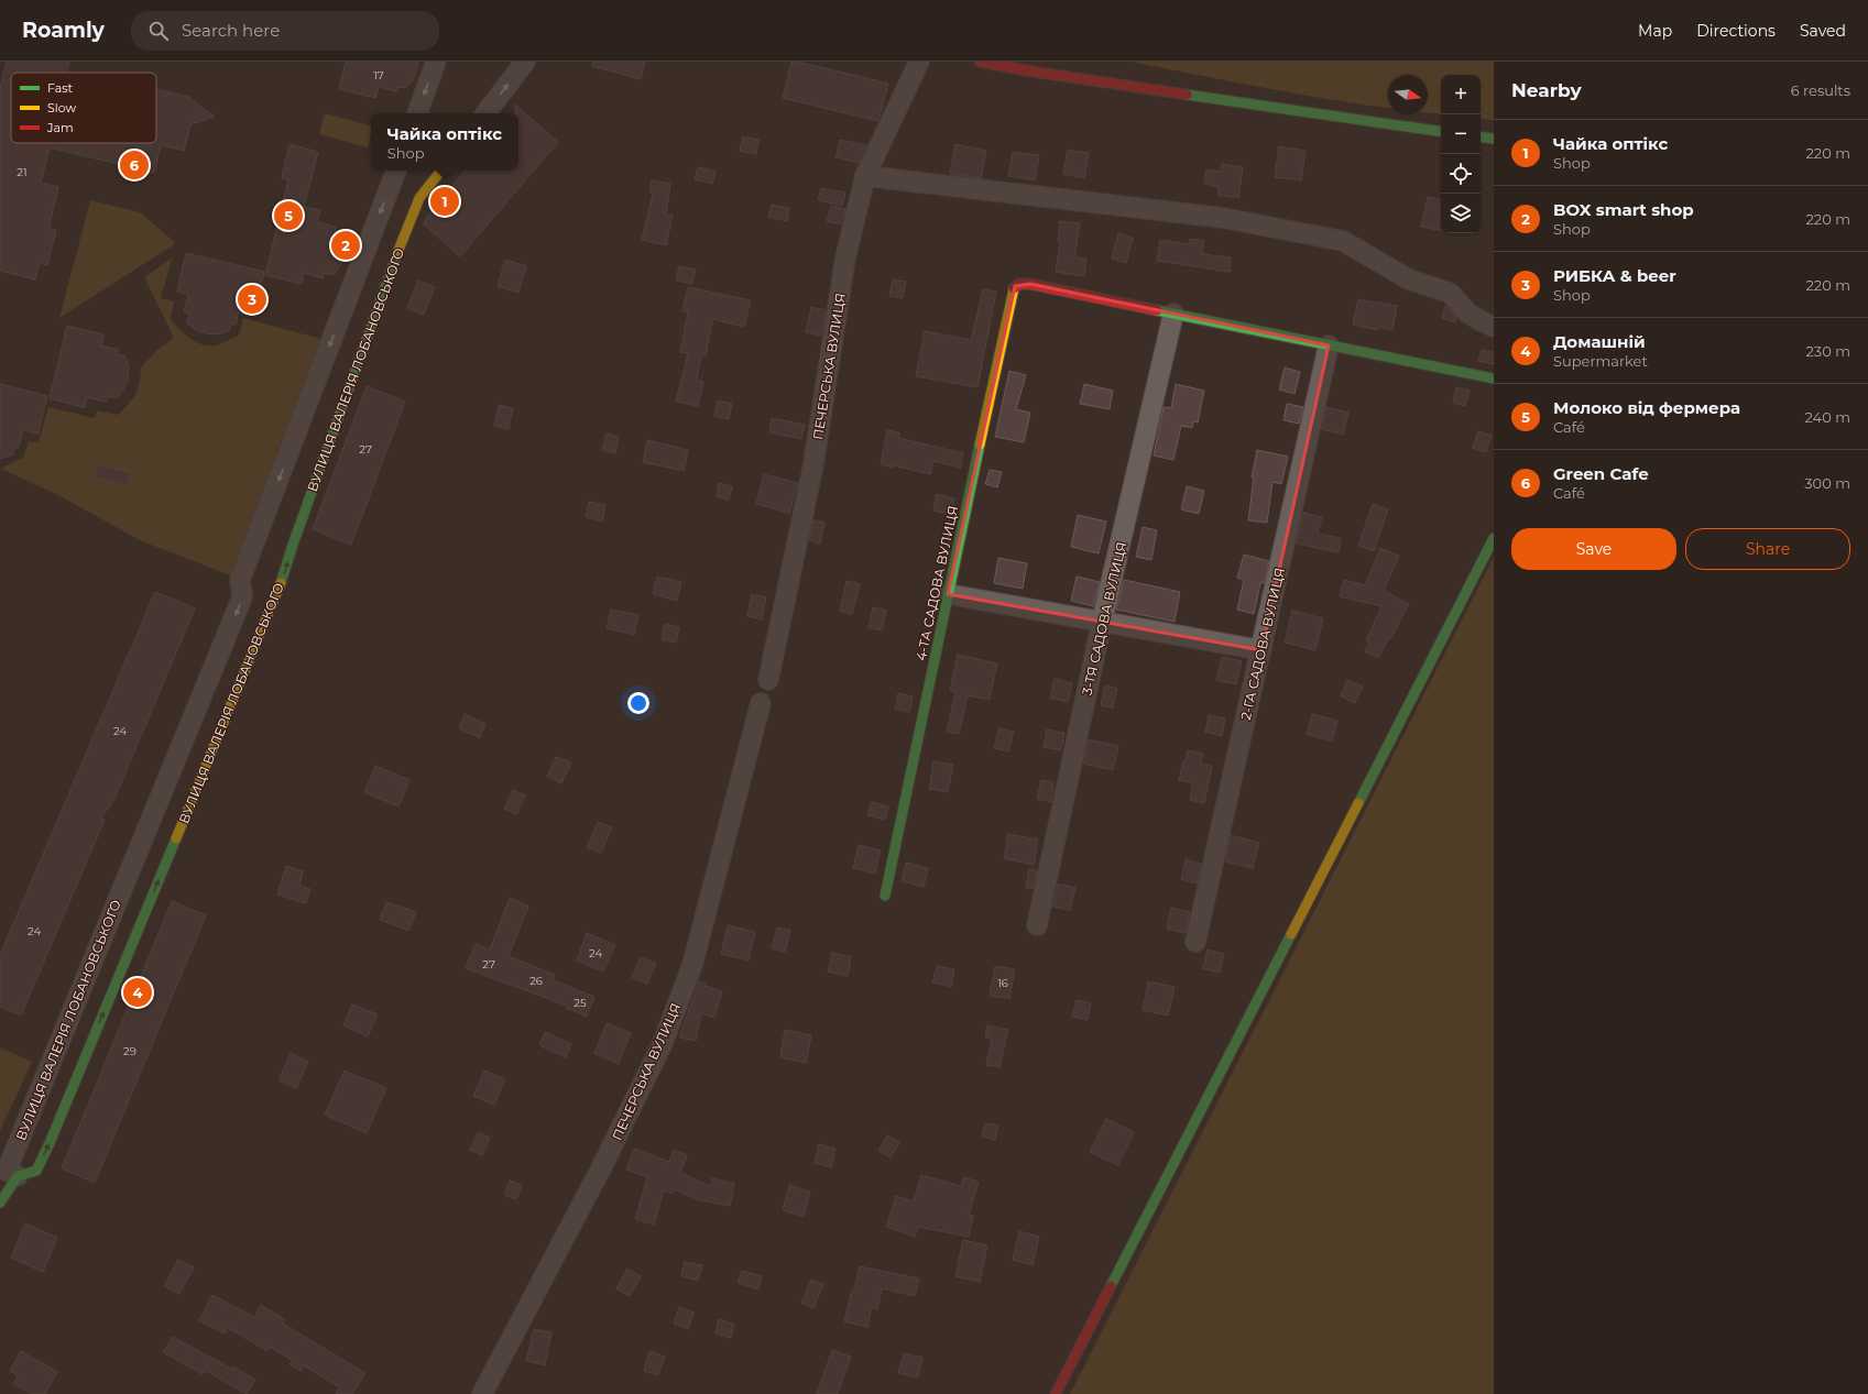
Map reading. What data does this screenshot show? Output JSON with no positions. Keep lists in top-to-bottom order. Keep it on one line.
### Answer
{"streets":{"street":["ПЕЧЕРСЬКА ВУЛИЦЯ","ВУЛИЦЯ ВАЛЕРІЯ ЛОБАНОВСЬКОГО","4-ТА САДОВА ВУЛИЦЯ","3-ТЯ САДОВА ВУЛИЦЯ","2-ГА САДОВА ВУЛИЦЯ"]},"crossings":[["4-ТА САДОВА ВУЛИЦЯ","3-ТЯ САДОВА ВУЛИЦЯ"]],"house_numbers":["17","21","27","24","24","24","27","26","16","25","29"],"legend":["Fast","Slow","Jam"],"north":"right","page":{"header":"Roamly","search":"Search here","nav":["Map","Directions","Saved"],"heading":["Nearby","6 results"],"map_buttons":["+","−"],"popup":["Чайка оптікс","Shop"],"list":[{"mark":"1","name":"Чайка оптікс","note":"Shop","value":"220 m"},{"mark":"2","name":"BOX smart shop","note":"Shop","value":"220 m"},{"mark":"3","name":"РИБКА & beer","note":"Shop","value":"220 m"},{"mark":"4","name":"Домашній","note":"Supermarket","value":"230 m"},{"mark":"5","name":"Молоко від фермера","note":"Café","value":"240 m"},{"mark":"6","name":"Green Cafe","note":"Café","value":"300 m"}],"pins":["6","1","5","2","3","4"],"buttons":["Save","Share"]}}
